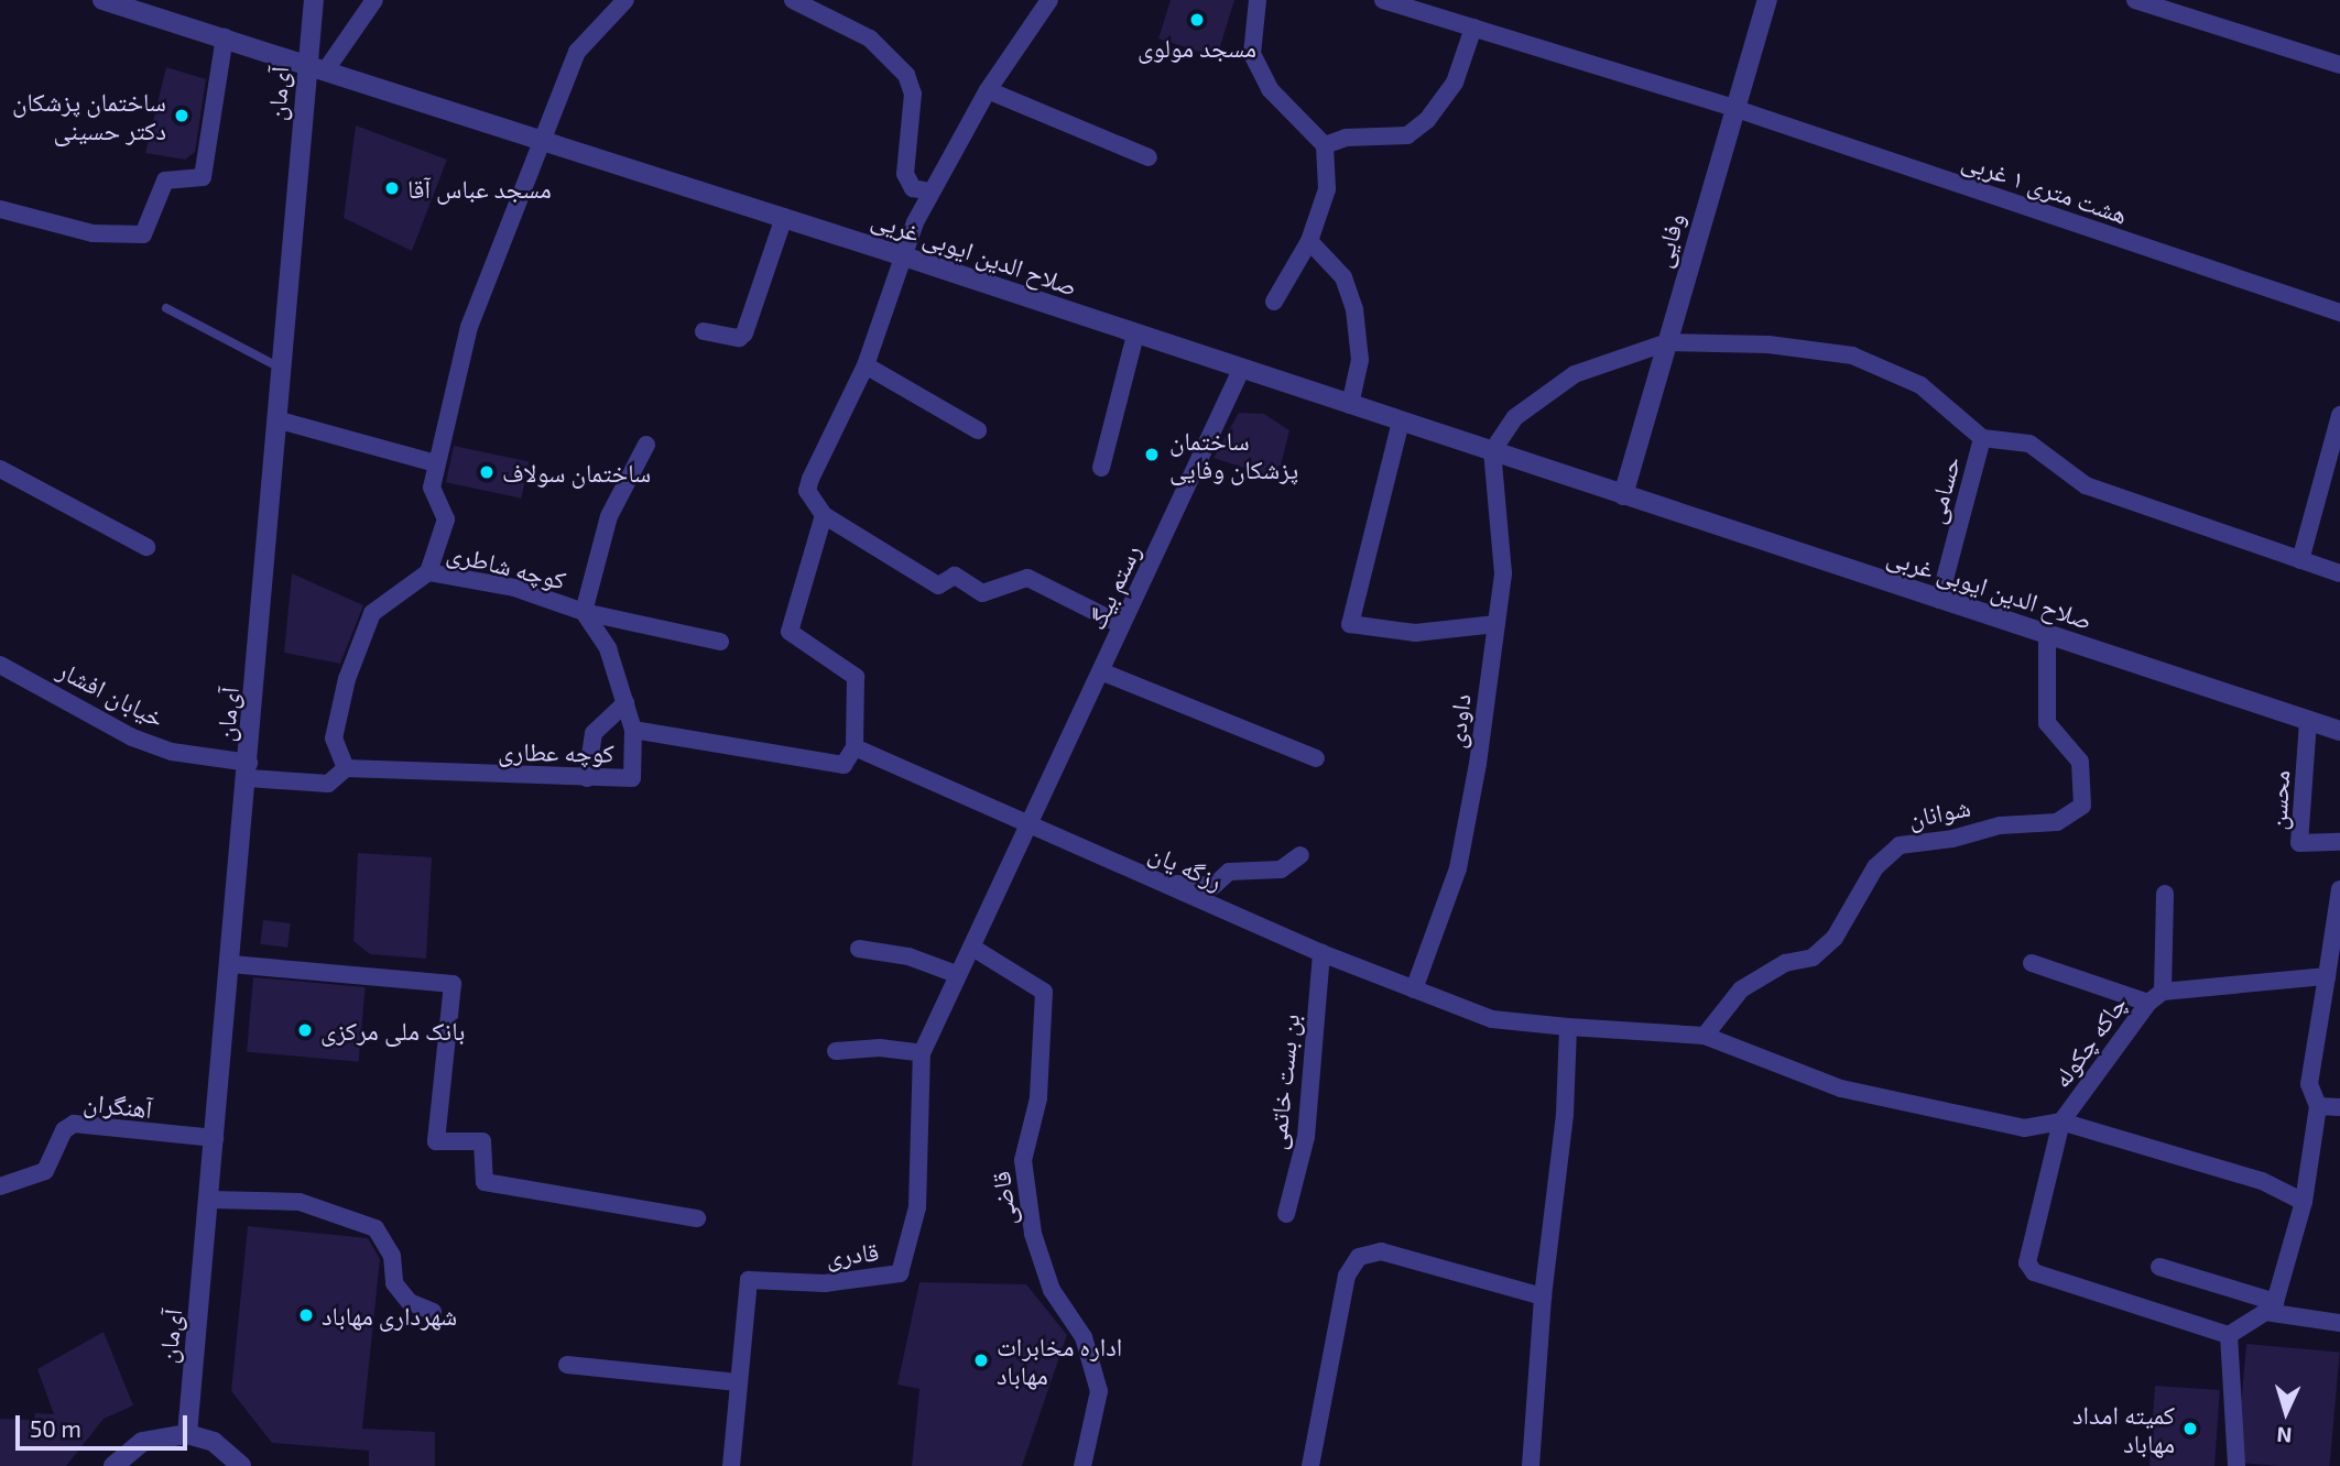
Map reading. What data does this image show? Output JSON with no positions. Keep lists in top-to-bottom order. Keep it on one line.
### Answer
{"streets":{"street":["آی‌مان","هشت متری ۱ غربی","وفایی","صلاح الدین ایوبی غریی","حسامی","کوچه شاطری","رستم بیگ","صلاح الدین ایوبی غربی","خیابان افشار","داودی","کوچه عطاری","محسن","شوانان","رزگه یان","چاکه چکوله","بن بست خاتمی","آهنگران","قاضی","قادری"]},"crossings":[["آی‌مان","صلاح الدین ایوبی غریی"],["آی‌مان","خیابان افشار"],["آی‌مان","کوچه عطاری"],["آی‌مان","آهنگران"],["هشت متری ۱ غربی","وفایی"],["وفایی","صلاح الدین ایوبی غریی"],["وفایی","صلاح الدین ایوبی غربی"],["صلاح الدین ایوبی غریی","رستم بیگ"],["صلاح الدین ایوبی غریی","صلاح الدین ایوبی غربی"],["صلاح الدین ایوبی غریی","داودی"],["حسامی","صلاح الدین ایوبی غربی"],["کوچه شاطری","کوچه عطاری"],["رستم بیگ","رزگه یان"],["رستم بیگ","قاضی"],["رستم بیگ","قادری"],["صلاح الدین ایوبی غربی","محسن"],["صلاح الدین ایوبی غربی","شوانان"],["خیابان افشار","کوچه عطاری"],["داودی","رزگه یان"],["کوچه عطاری","رزگه یان"],["شوانان","رزگه یان"],["رزگه یان","چاکه چکوله"],["رزگه یان","بن بست خاتمی"],["قاضی","قادری"]],"places":["مسجد مولوی","ساختمان پزشکان دکتر حسینی","مسجد عباس آقا","ساختمان پزشکان وفایی","ساختمان سولاف","بانک ملی مرکزی","شهرداری مهاباد","اداره مخابرات مهاباد","کمیته امداد مهاباد"],"scale_bar":"50 m","north":"bottom"}
